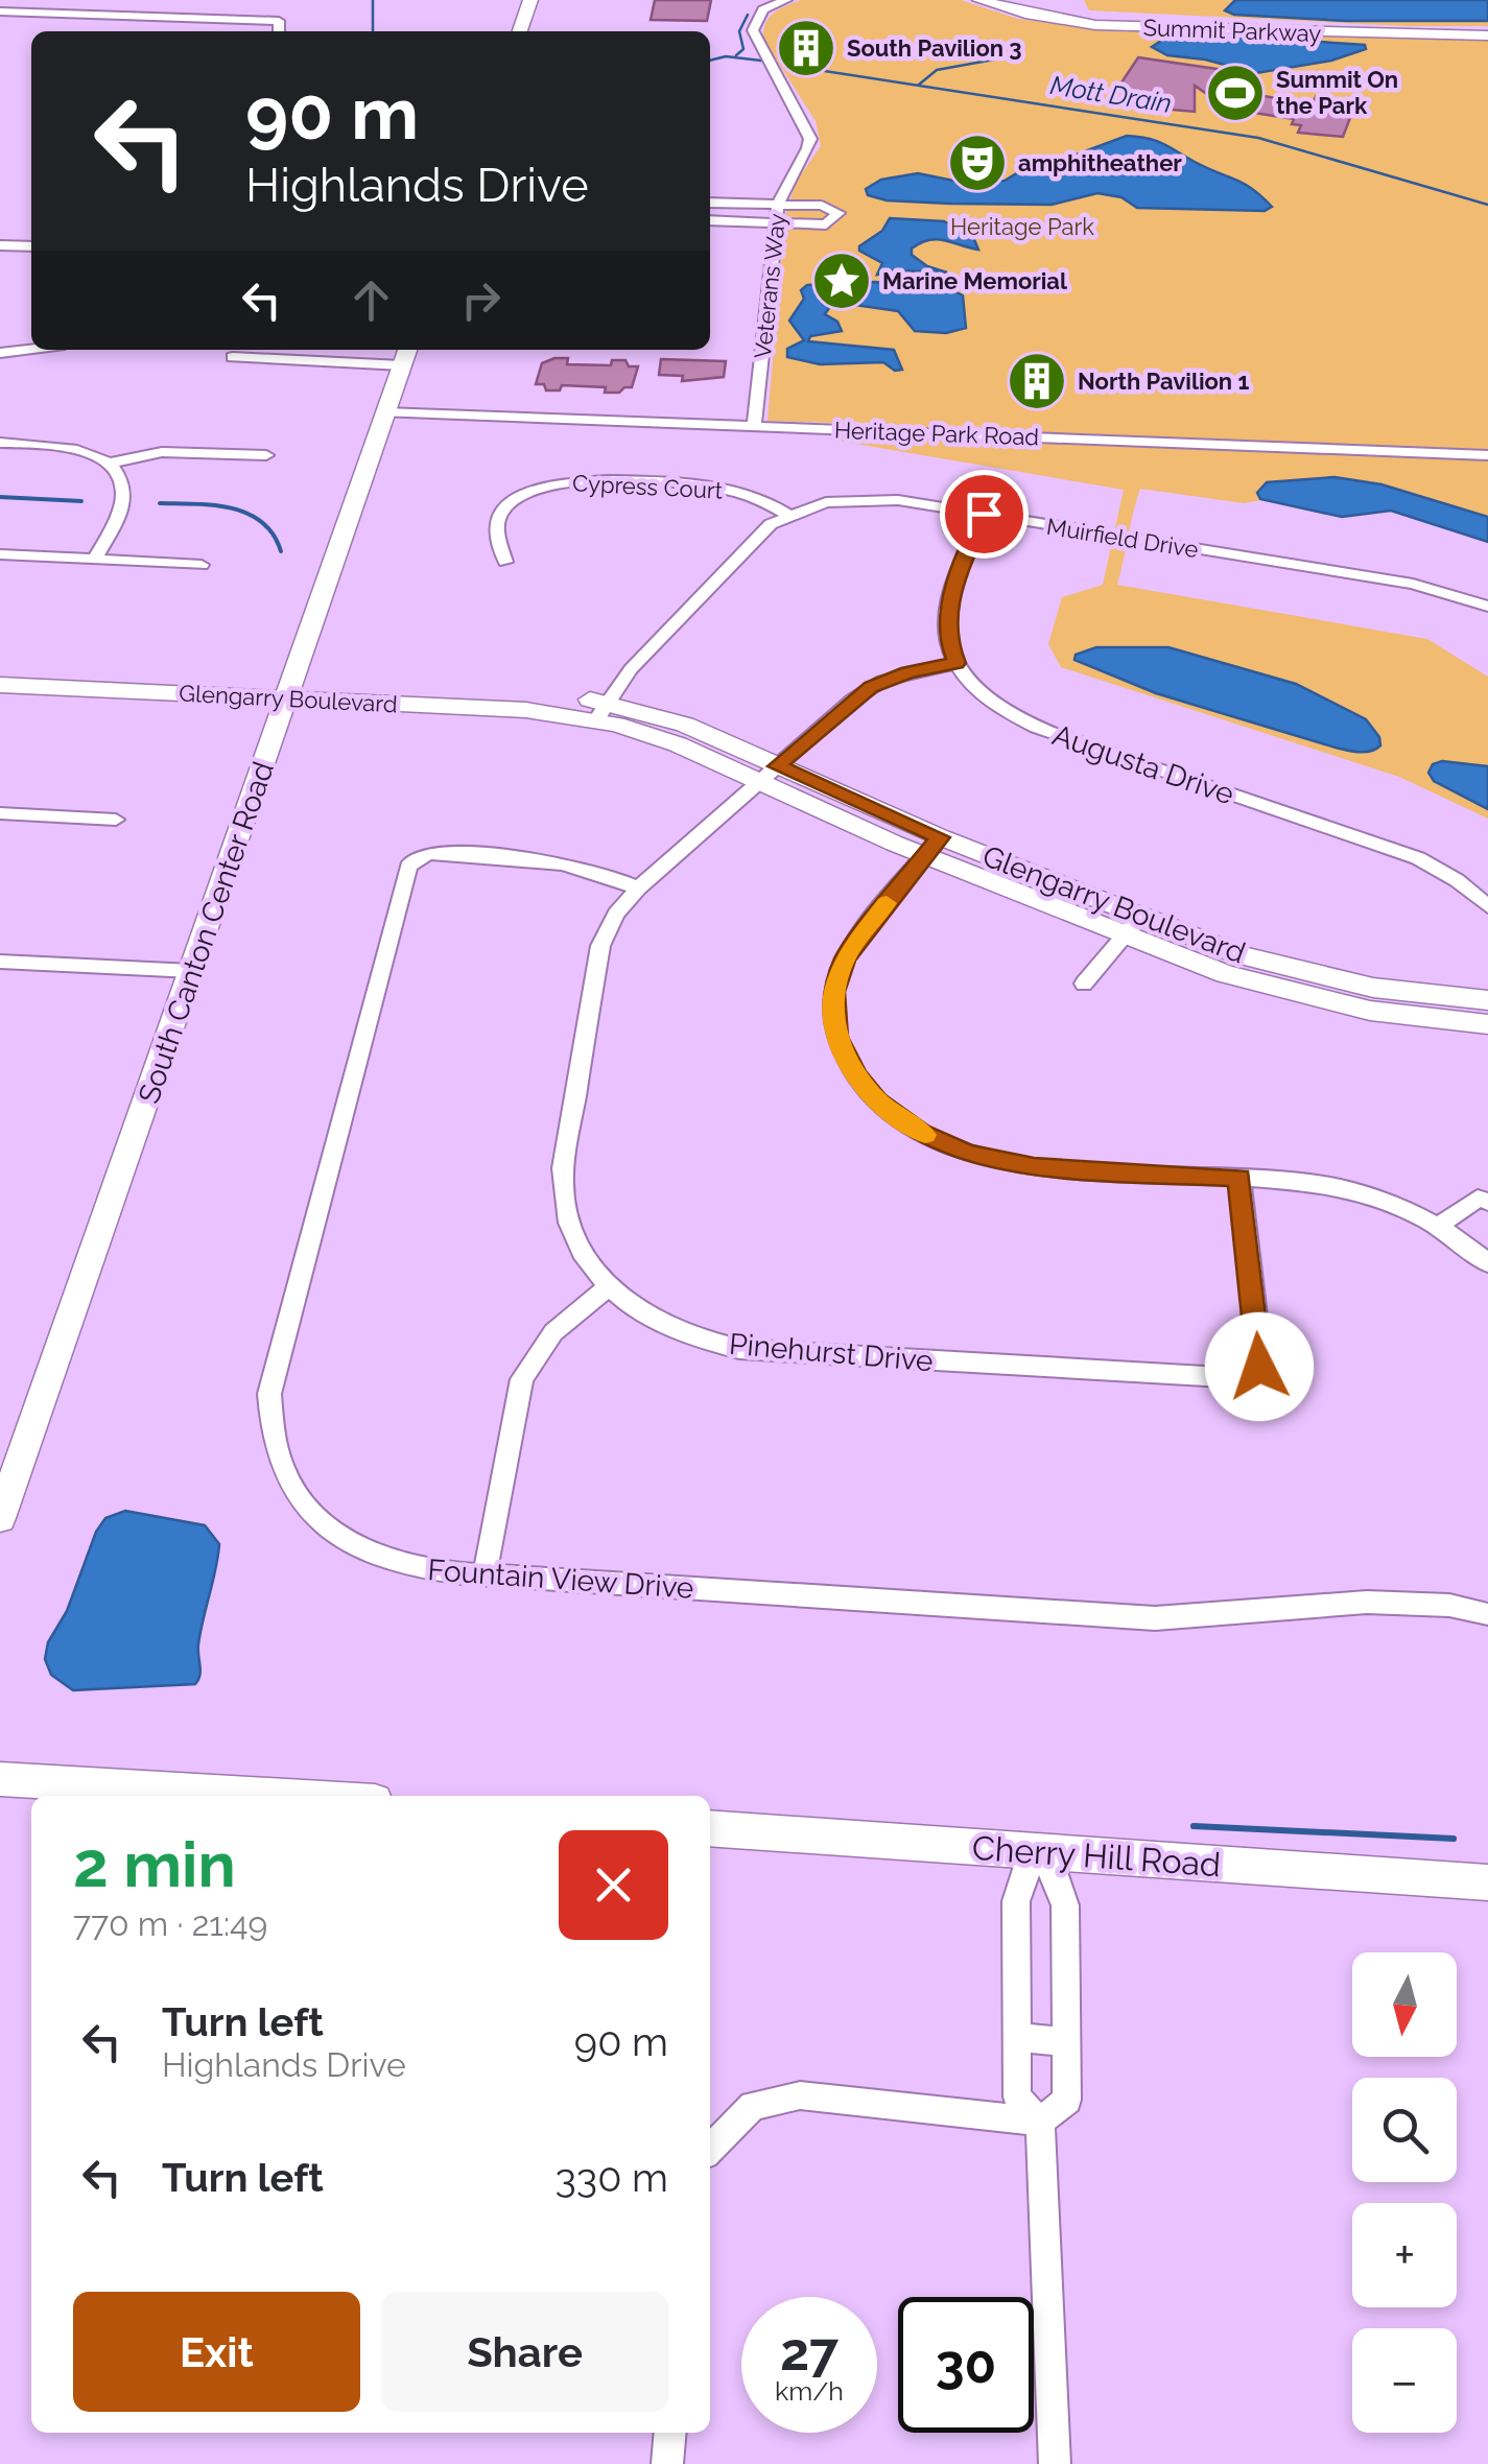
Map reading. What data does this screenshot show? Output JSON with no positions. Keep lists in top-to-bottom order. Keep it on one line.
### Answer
{"streets":{"street":["Summit Parkway","Veterans Way","Heritage Park Road","Cypress Court","Muirfield Drive","Glengarry Boulevard","Augusta Drive","South Canton Center Road","Pinehurst Drive","Fountain View Drive","Cherry Hill Road"]},"crossings":[["Veterans Way","Heritage Park Road"],["Heritage Park Road","South Canton Center Road"],["Cypress Court","Muirfield Drive"],["Muirfield Drive","Glengarry Boulevard"],["Glengarry Boulevard","South Canton Center Road"],["Glengarry Boulevard","Pinehurst Drive"],["Augusta Drive","Pinehurst Drive"],["Pinehurst Drive","Fountain View Drive"]],"water":["Mott Drain"],"parks":["Heritage Park"],"places":{"building":["South Pavilion 3","North Pavilion 1"],"sports":["Summit On the Park"],"theatre":["amphitheather"],"place":["Marine Memorial"]},"north":"bottom","page":{"turn":["90 m","Highlands Drive"],"heading":["2 min","770 m · 21:49"],"map_buttons":["+","−"],"list":[{"name":"Turn left","note":"Highlands Drive","value":"90 m"},{"name":"Turn left","value":"330 m"}],"buttons":["Exit","Share"],"speed":"27 km/h","limit":"30"}}
